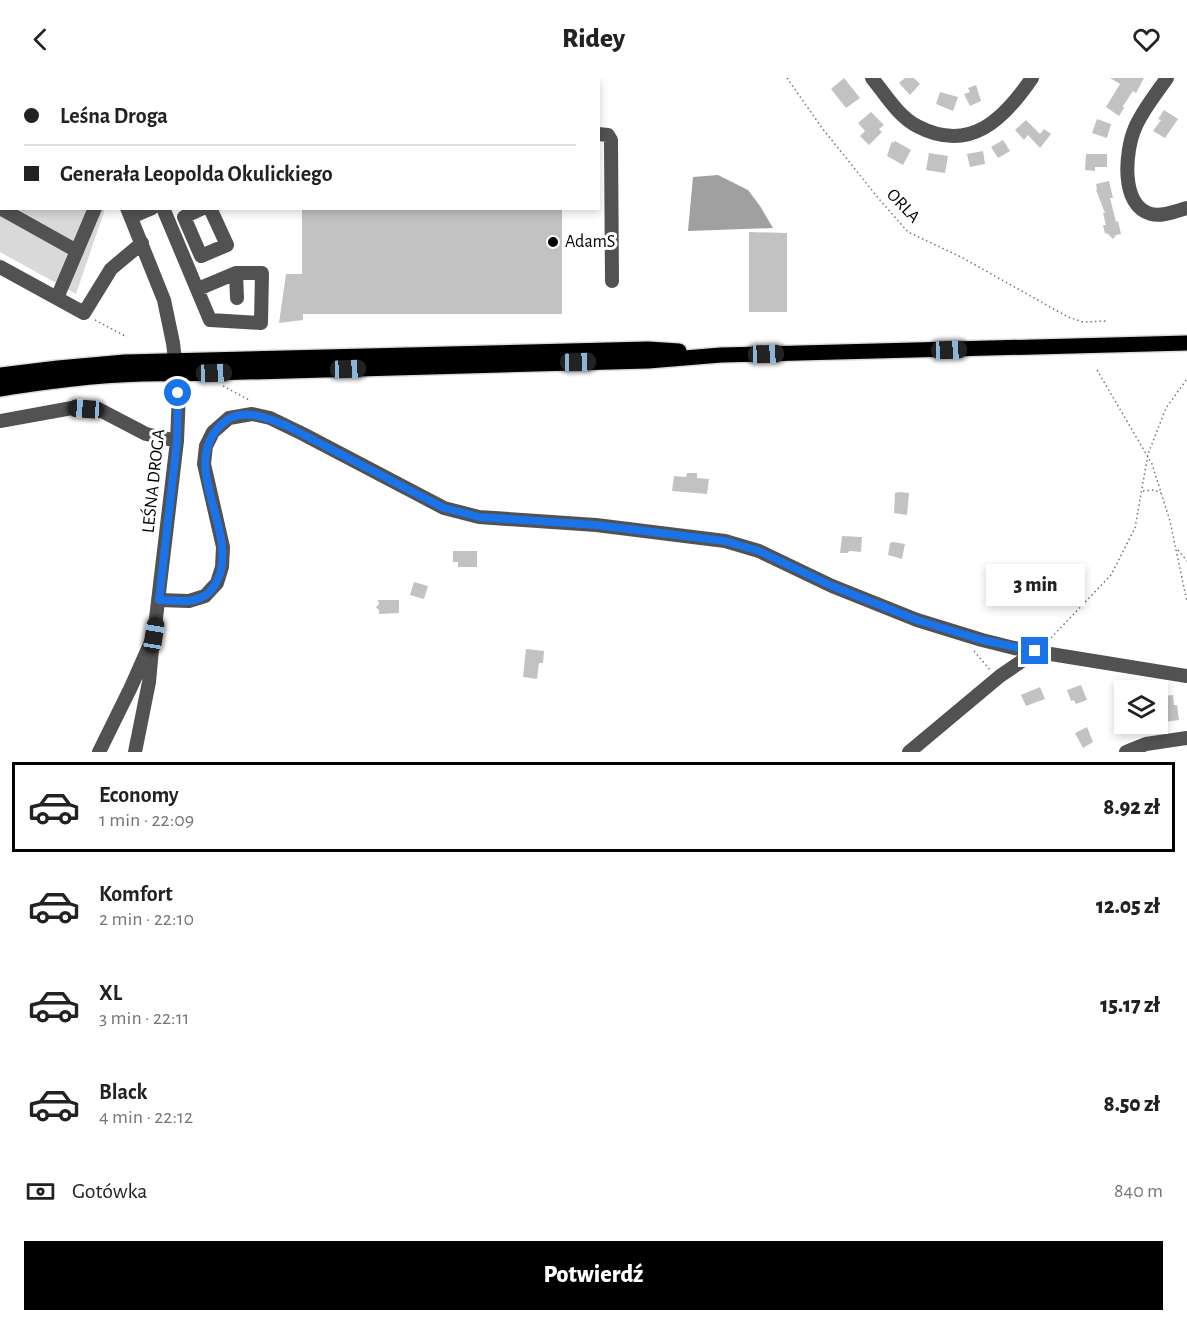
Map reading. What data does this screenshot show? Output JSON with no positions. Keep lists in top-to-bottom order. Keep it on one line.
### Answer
{"streets":{"street":["LEŚNA DROGA"],"path":["ORLA"]},"places":["AdamS"],"page":{"header":"Ridey","banner":["Leśna Droga","Generała Leopolda Okulickiego"],"bubble":"3 min","list":[{"name":"Economy","note":"1 min · 22:09","value":"8.92 zł"},{"name":"Komfort","note":"2 min · 22:10","value":"12.05 zł"},{"name":"XL","note":"3 min · 22:11","value":"15.17 zł"},{"name":"Black","note":"4 min · 22:12","value":"8.50 zł"}],"pay":["Gotówka","840 m"],"buttons":"Potwierdź"}}
